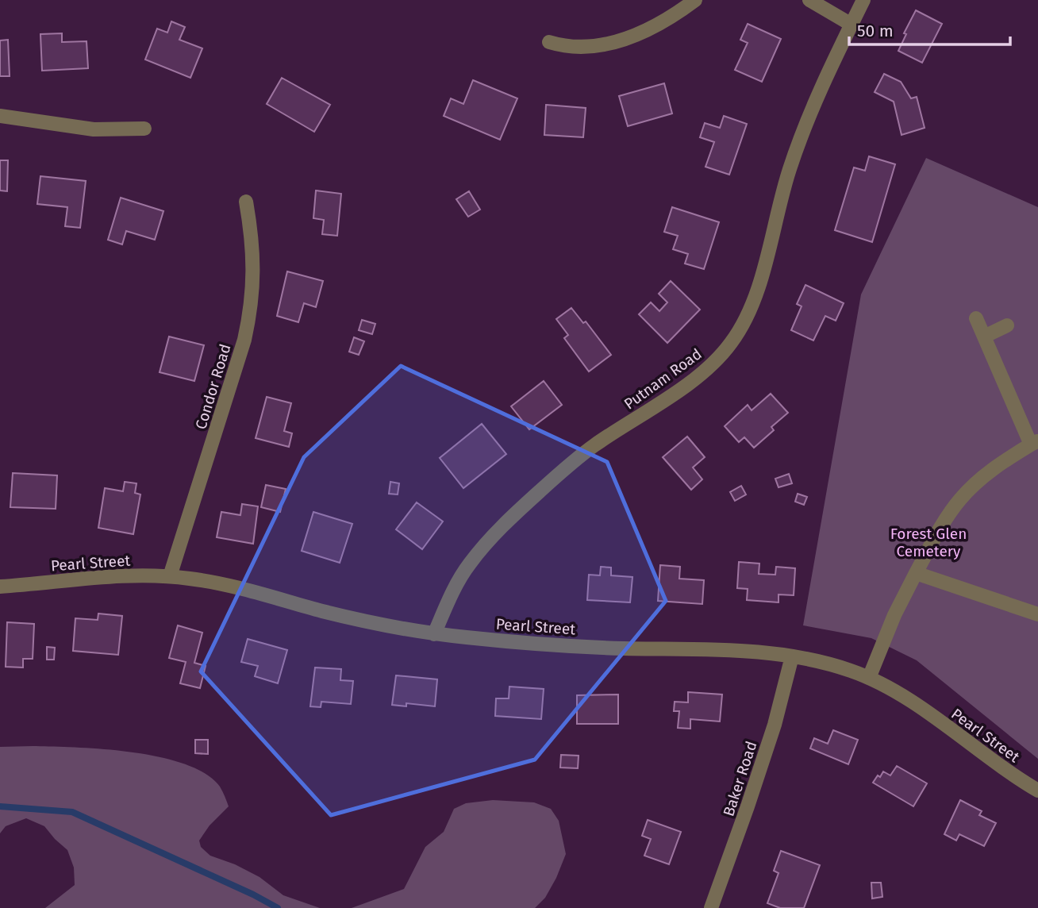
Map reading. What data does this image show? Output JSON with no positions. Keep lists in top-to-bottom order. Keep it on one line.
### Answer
{"streets":{"street":["Putnam Road","Condor Road","Pearl Street","Baker Road"]},"crossings":[["Putnam Road","Pearl Street"],["Condor Road","Pearl Street"],["Pearl Street","Baker Road"]],"parks":["Forest Glen Cemetery"],"scale_bar":"50 m"}
